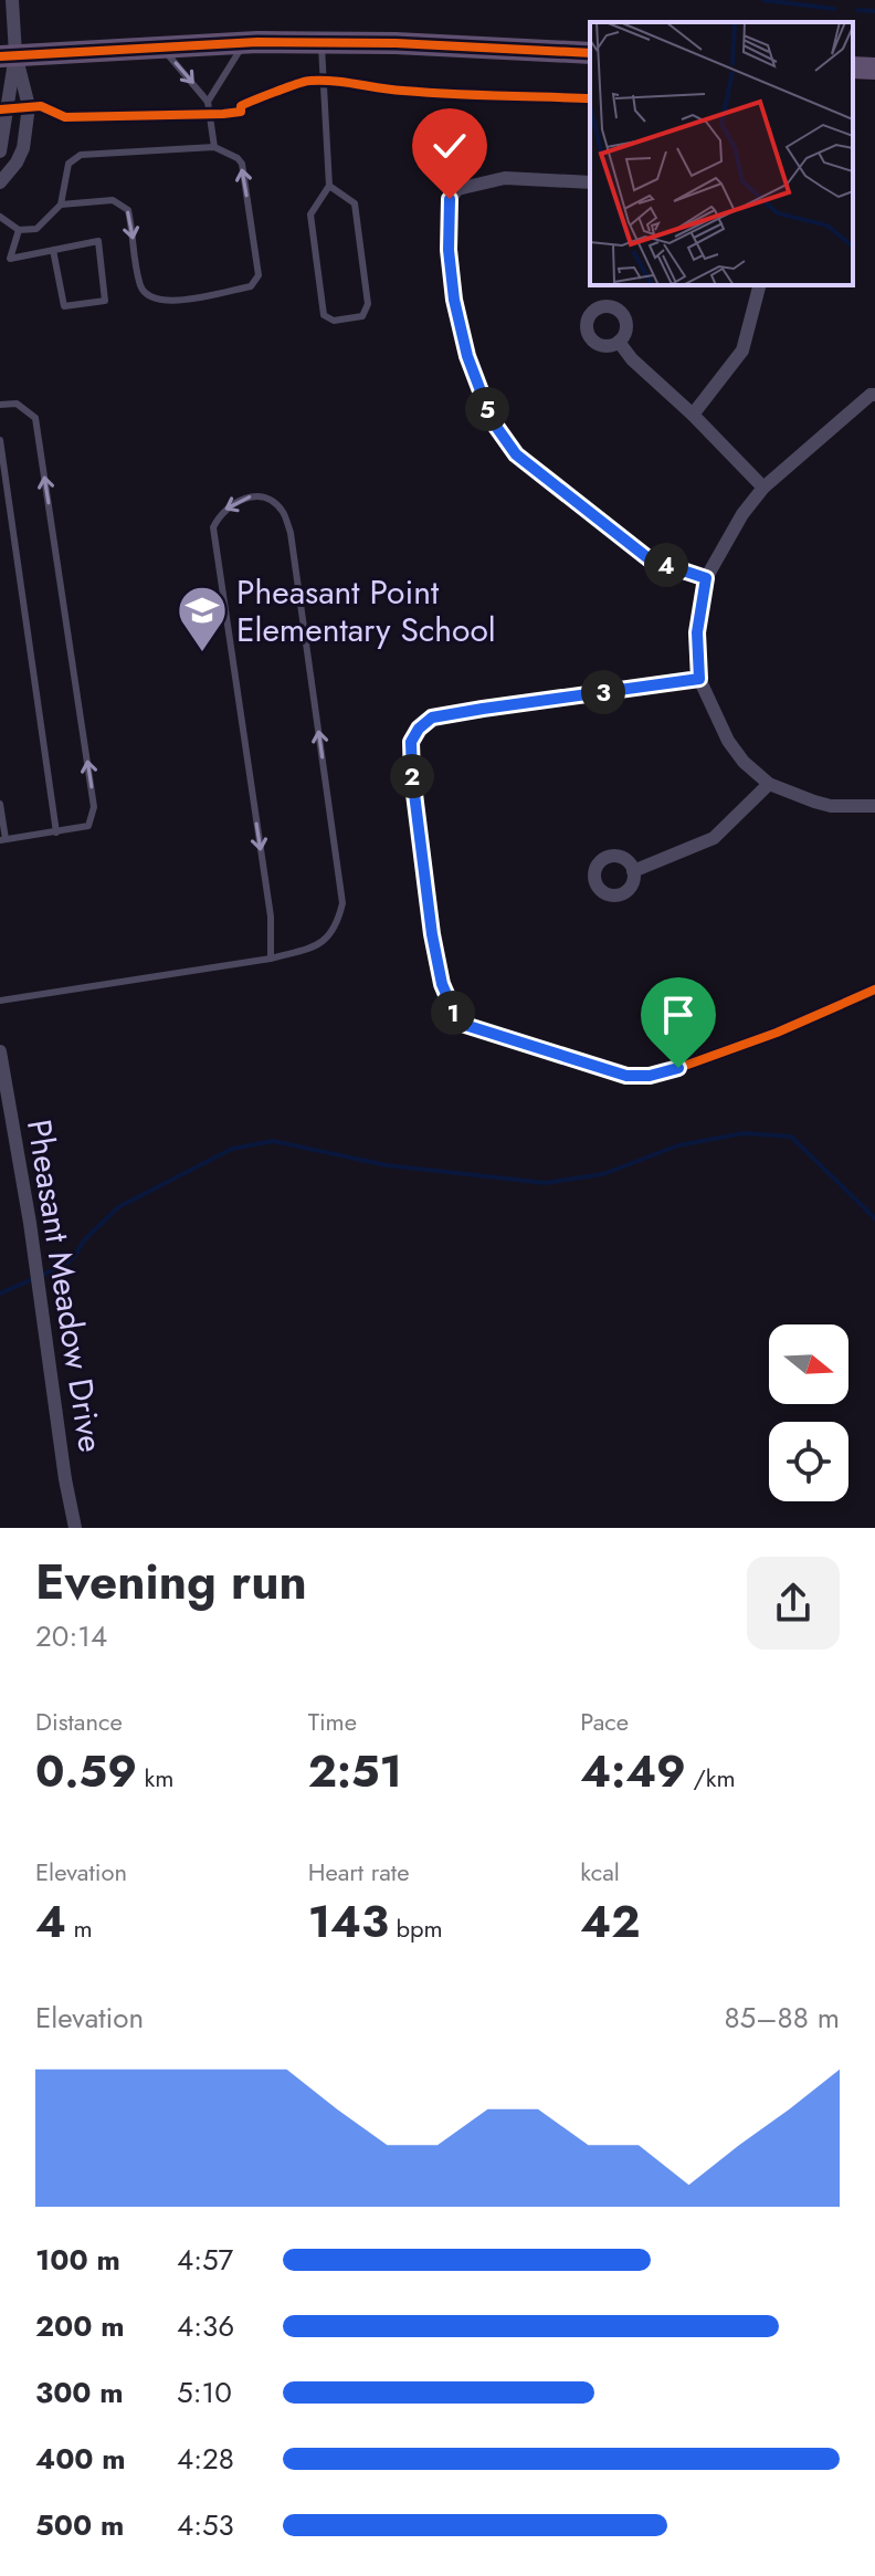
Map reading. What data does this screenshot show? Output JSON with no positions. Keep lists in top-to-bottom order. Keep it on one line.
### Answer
{"streets":{"street":["Pheasant Meadow Drive"]},"places":{"school or university":["Pheasant Point Elementary School"]},"north":"right","page":{"pins":["5","4","3","2","1"],"heading":["Evening run","20:14"],"stats":[["Distance","0.59 km"],["Time","2:51"],["Pace","4:49 /km"],["Elevation","4 m"],["Heart rate","143 bpm"],["kcal","42"]],"chart":["Elevation","85–88 m"],"list":[{"name":"100 m","note":"4:57"},{"name":"200 m","note":"4:36"},{"name":"300 m","note":"5:10"},{"name":"400 m","note":"4:28"},{"name":"500 m","note":"4:53"}]}}
